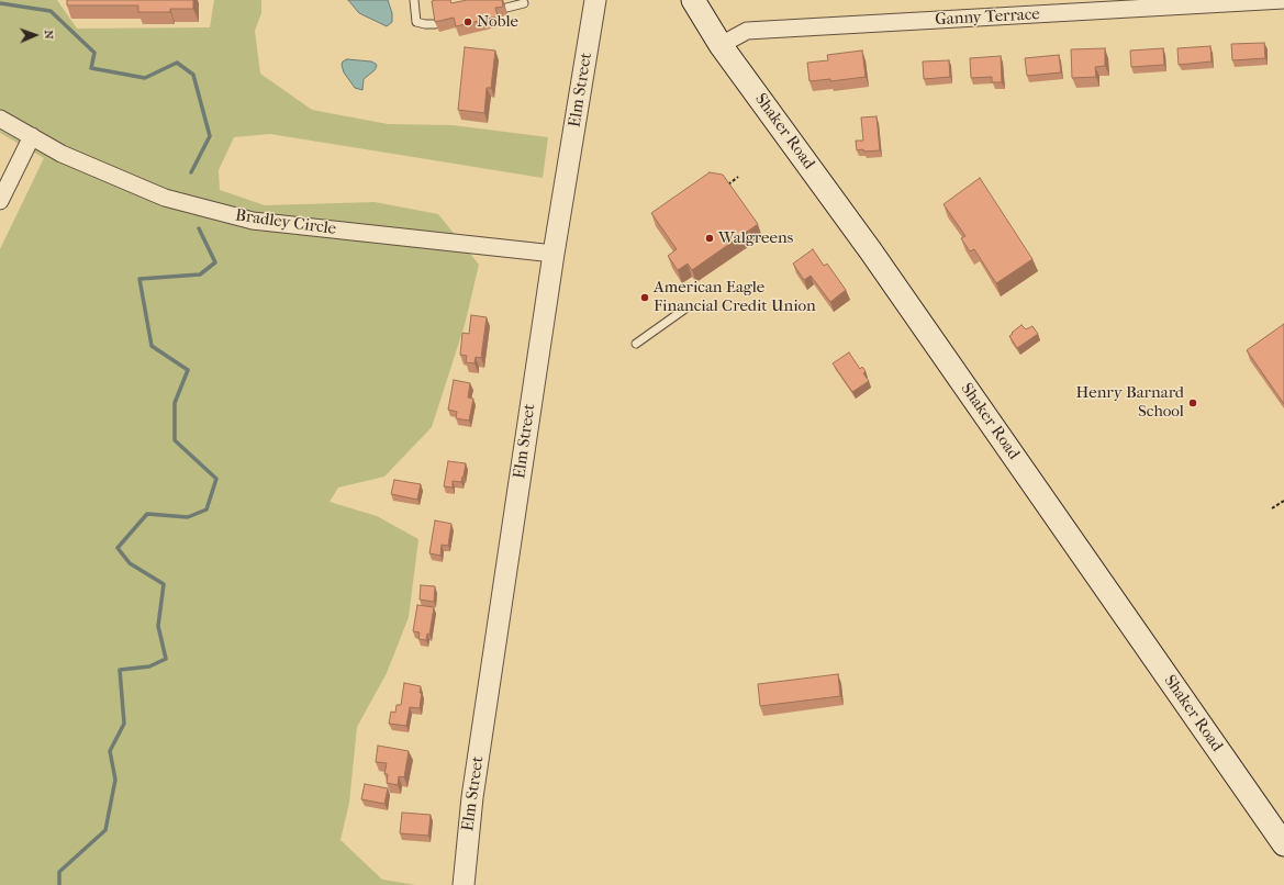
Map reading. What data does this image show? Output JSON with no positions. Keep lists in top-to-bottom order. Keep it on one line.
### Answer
{"streets":{"main road":["Shaker Road"],"street":["Ganny Terrace","Elm Street","Bradley Circle"]},"crossings":[["Ganny Terrace","Shaker Road"],["Elm Street","Bradley Circle"]],"places":["Noble","Walgreens","American Eagle Financial Credit Union","Henry Barnard School"],"north":"right"}
